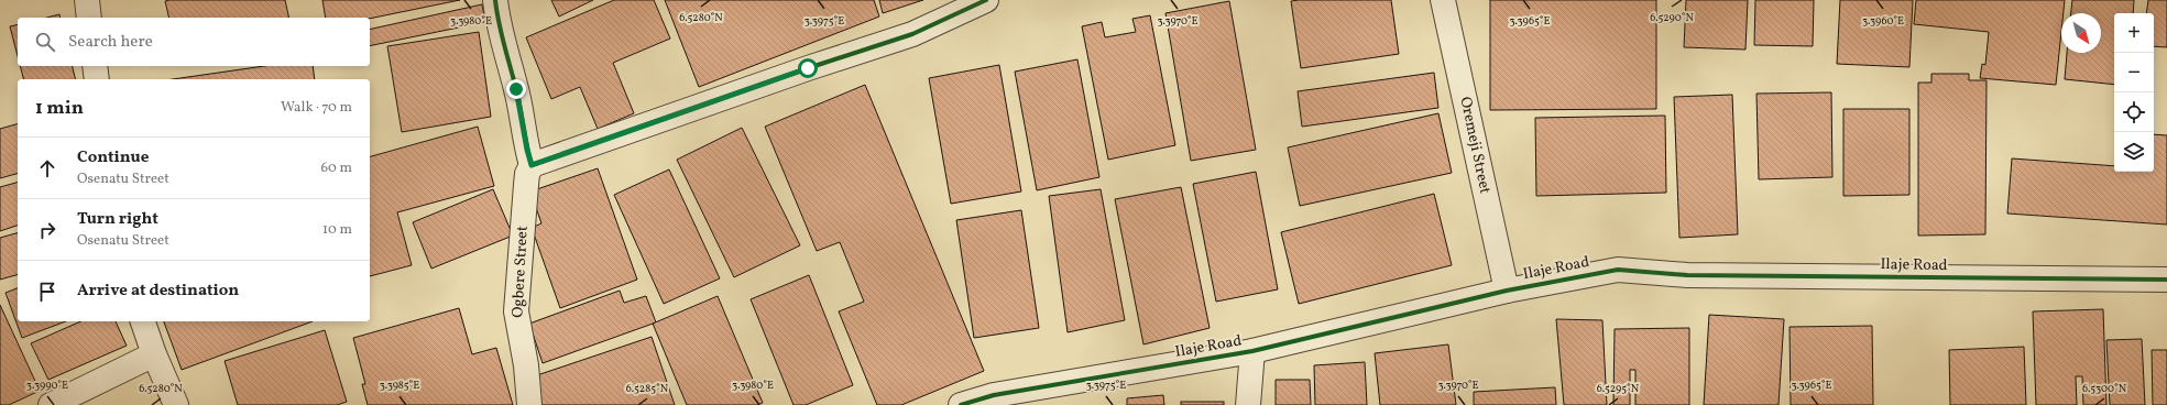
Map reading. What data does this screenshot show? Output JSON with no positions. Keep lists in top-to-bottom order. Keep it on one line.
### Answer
{"streets":{"street":["Oremeji Street","Ilaje Road","Ogbere Street"]},"crossings":[["Oremeji Street","Ilaje Road"]],"north":"bottom right","page":{"map_buttons":["+","−"],"search":"Search here","heading":["1 min","Walk · 70 m"],"list":[["Continue","Osenatu Street","60 m"],["Turn right","Osenatu Street","10 m"],"Arrive at destination"]},"coordinates":["6.5280°N","6.5290°N","3.3980°E","3.3975°E","3.3970°E","3.3965°E","3.3960°E","3.3990°E","3.3985°E","6.5285°N","6.5295°N","6.5300°N"]}
